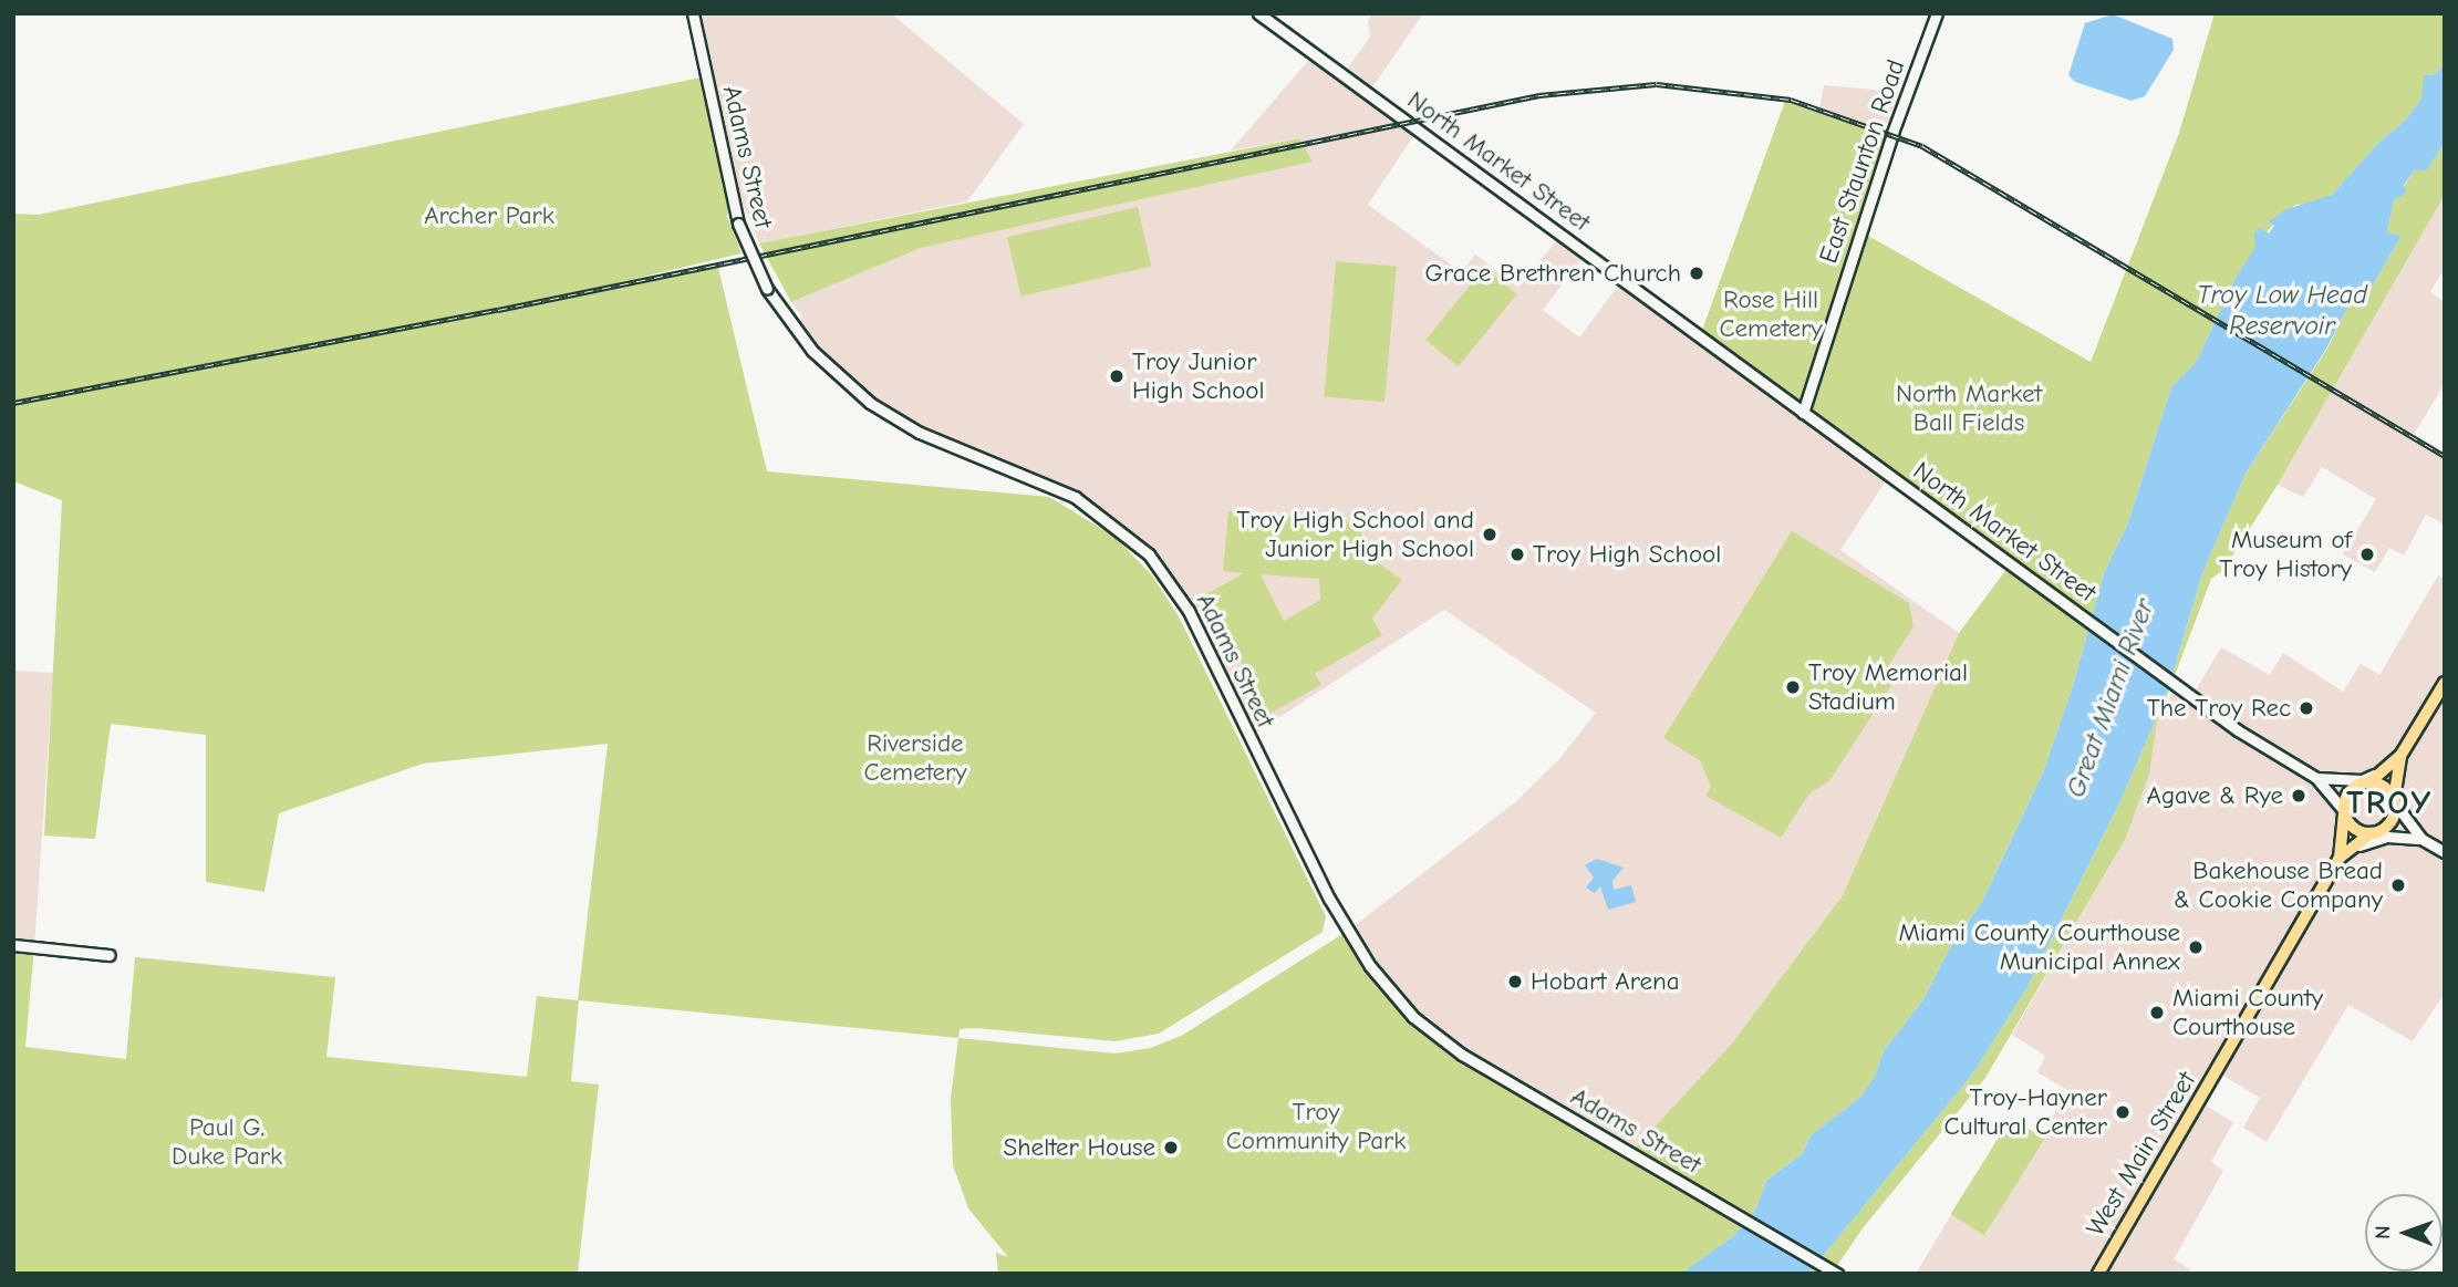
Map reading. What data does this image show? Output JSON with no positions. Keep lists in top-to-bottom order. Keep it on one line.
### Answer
{"streets":{"main road":["West Main Street"],"street":["Adams Street","North Market Street","East Staunton Road"]},"crossings":[["North Market Street","East Staunton Road"]],"districts":["TROY"],"water":["Troy Low Head Reservoir","Great Miami River"],"parks":["Archer Park","Rose Hill Cemetery","North Market Ball Fields","Riverside Cemetery","Troy Community Park","Paul G. Duke Park"],"places":["Grace Brethren Church","Troy Junior High School","Troy High School and Junior High School","Troy High School","Museum of Troy History","Troy Memorial Stadium","The Troy Rec","Agave & Rye","Bakehouse Bread & Cookie Company","Miami County Courthouse Municipal Annex","Hobart Arena","Miami County Courthouse","Troy-Hayner Cultural Center","Shelter House"],"north":"left"}
